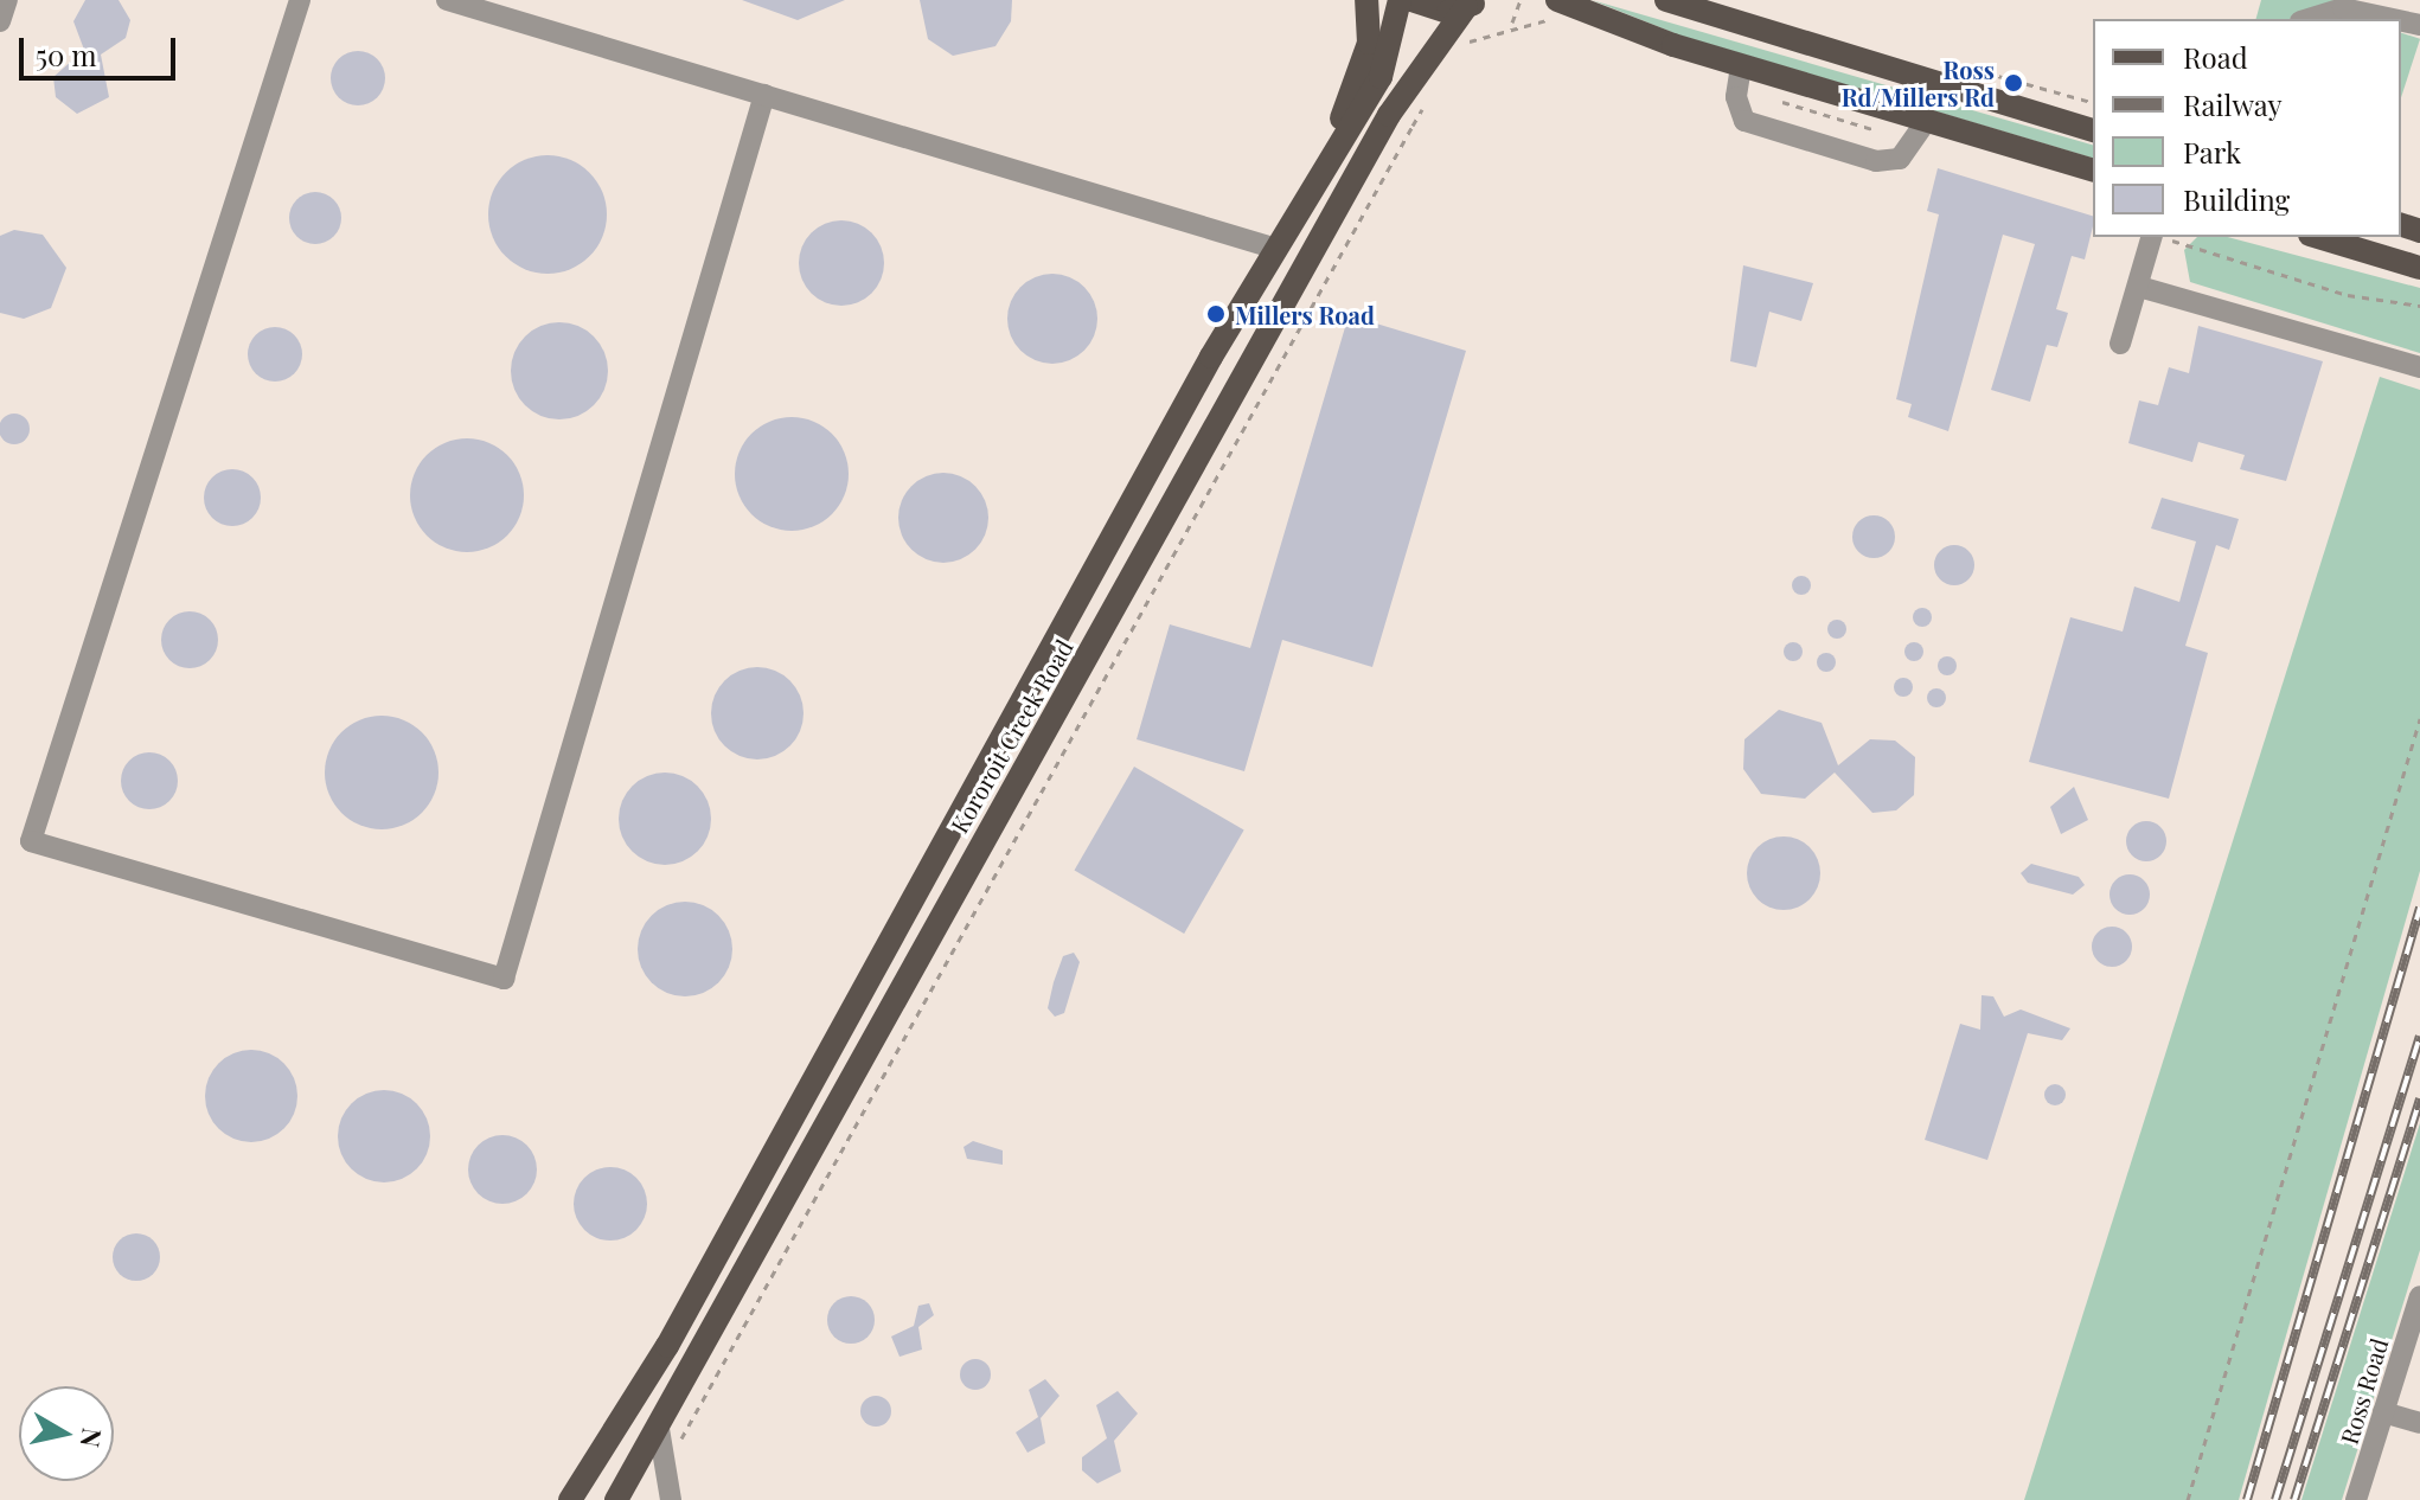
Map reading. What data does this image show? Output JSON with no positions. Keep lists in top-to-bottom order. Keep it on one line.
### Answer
{"streets":{"main road":["Kororoit Creek Road"],"street":["Ross Road"]},"places":["Ross Rd/Millers Rd","Millers Road"],"legend":["Road","Railway","Park","Building"],"scale_bar":"50 m","north":"right"}
